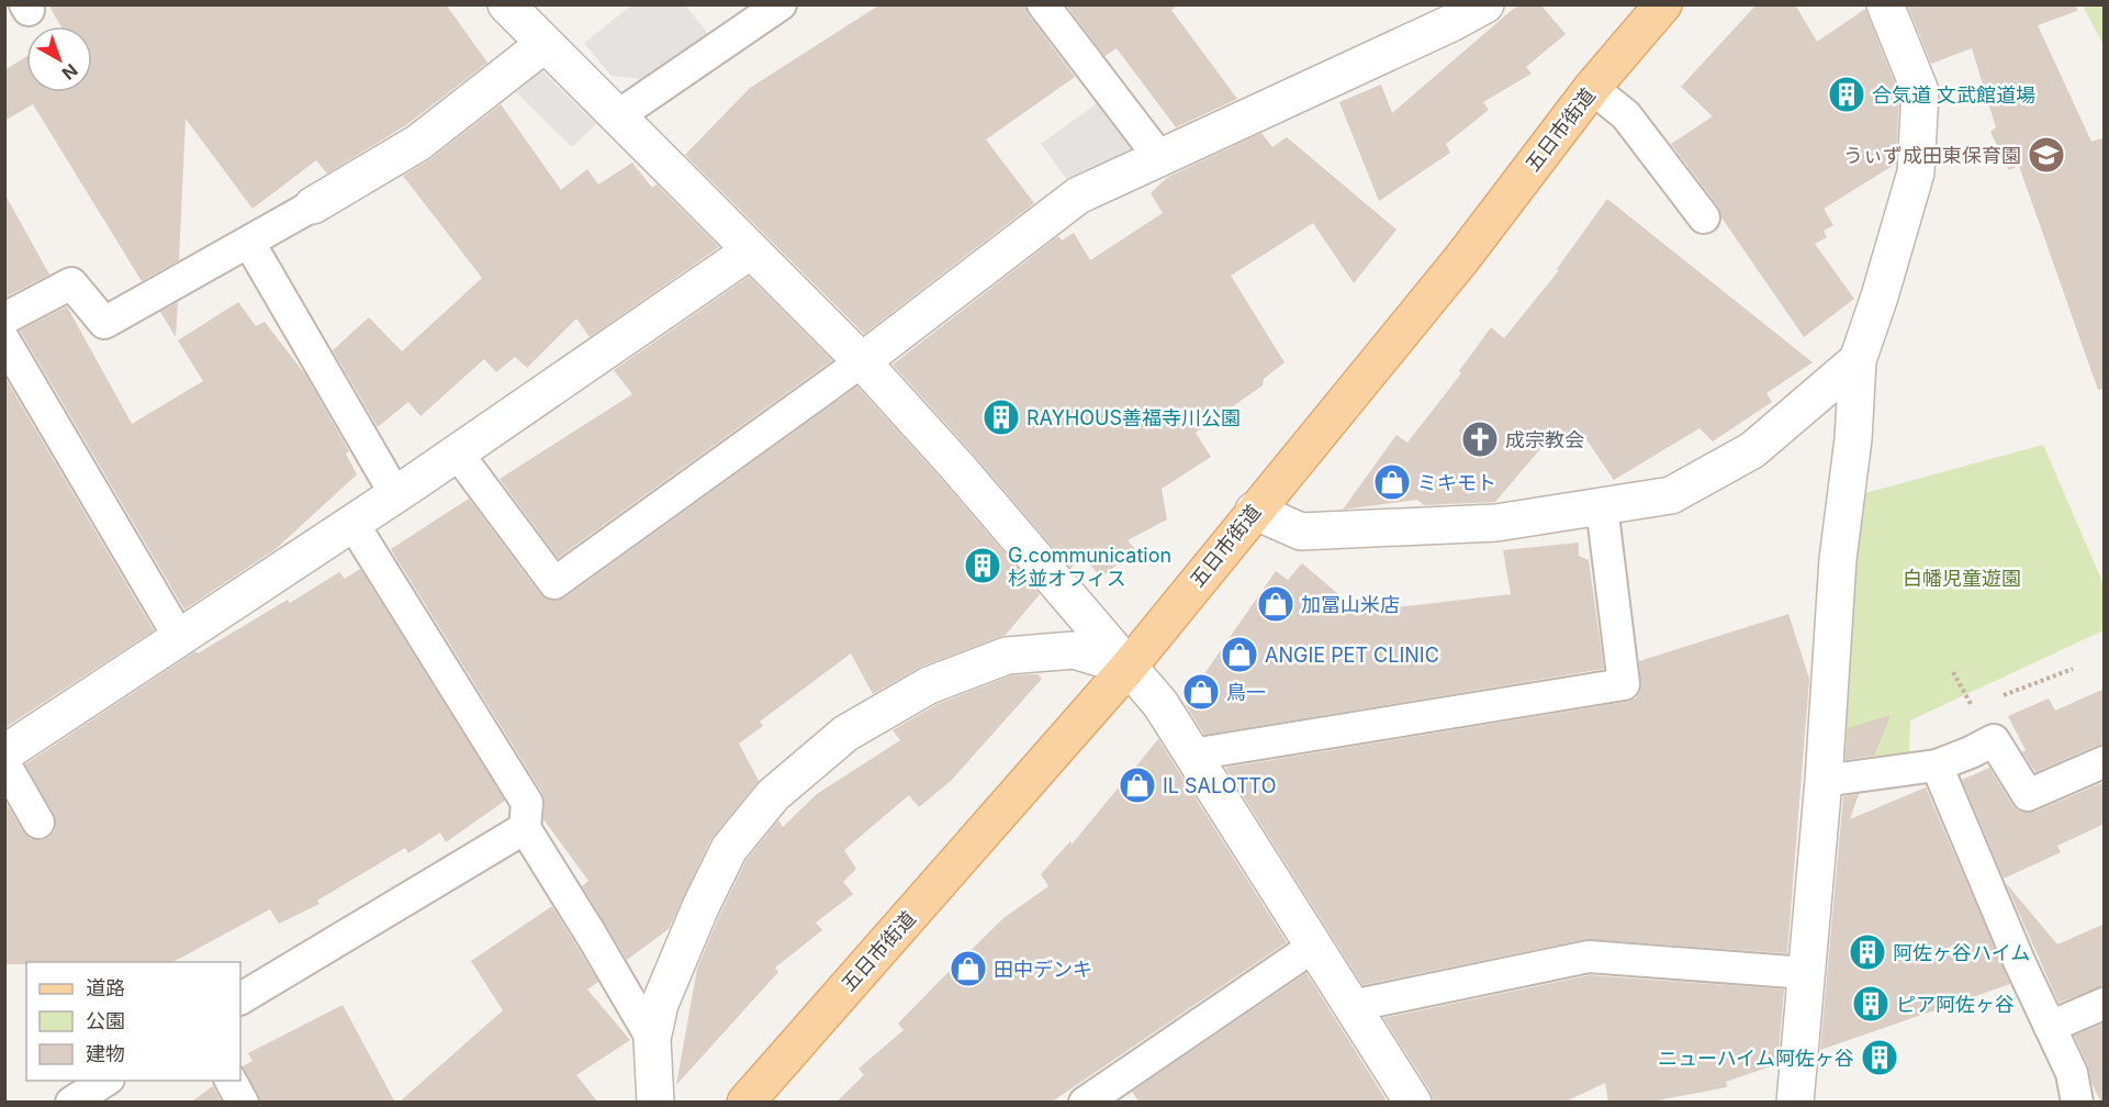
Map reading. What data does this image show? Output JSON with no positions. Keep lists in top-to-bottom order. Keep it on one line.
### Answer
{"streets":{"main road":["五日市街道"]},"parks":["白幡児童遊園"],"places":{"building":["合気道 文武館道場","RAYHOUS善福寺川公園","G.communication 杉並オフィス","阿佐ヶ谷ハイム","ピア阿佐ヶ谷","ニューハイム阿佐ヶ谷"],"school or university":["うぃず成田東保育園"],"church":["成宗教会"],"shop":["ミキモト","加冨山米店","ANGIE PET CLINIC","鳥一","IL SALOTTO","田中デンキ"]},"legend":["道路","公園","建物"],"north":"bottom right"}
